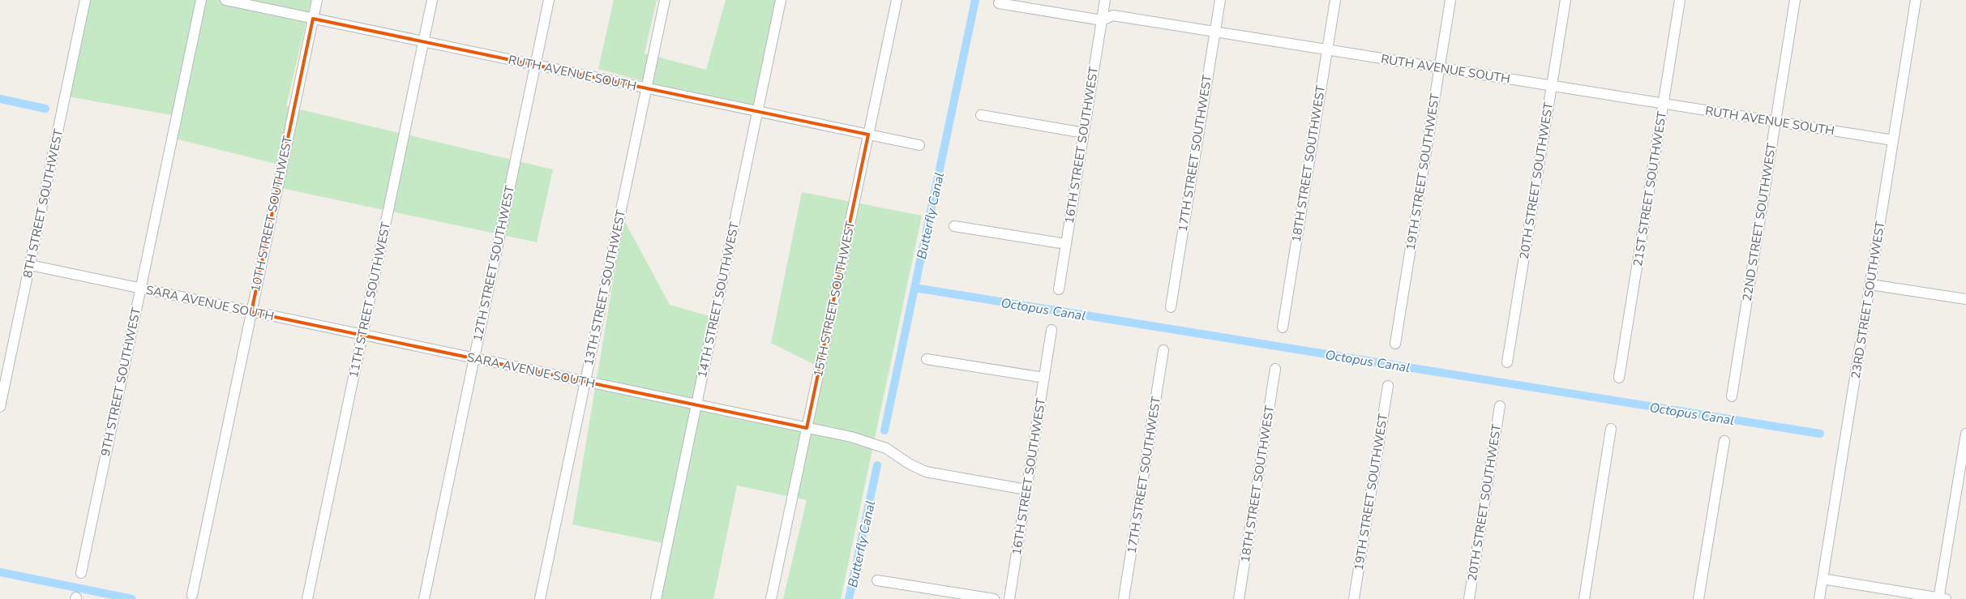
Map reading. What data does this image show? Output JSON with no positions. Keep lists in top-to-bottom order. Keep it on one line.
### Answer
{"streets":{"street":["RUTH AVENUE SOUTH","16TH STREET SOUTHWEST","17TH STREET SOUTHWEST","18TH STREET SOUTHWEST","19TH STREET SOUTHWEST","20TH STREET SOUTHWEST","21ST STREET SOUTHWEST","8TH STREET SOUTHWEST","10TH STREET SOUTHWEST","22ND STREET SOUTHWEST","12TH STREET SOUTHWEST","13TH STREET SOUTHWEST","15TH STREET SOUTHWEST","11TH STREET SOUTHWEST","14TH STREET SOUTHWEST","23RD STREET SOUTHWEST","SARA AVENUE SOUTH","9TH STREET SOUTHWEST"]},"crossings":[["RUTH AVENUE SOUTH","16TH STREET SOUTHWEST"],["RUTH AVENUE SOUTH","17TH STREET SOUTHWEST"],["RUTH AVENUE SOUTH","18TH STREET SOUTHWEST"],["RUTH AVENUE SOUTH","19TH STREET SOUTHWEST"],["RUTH AVENUE SOUTH","20TH STREET SOUTHWEST"],["RUTH AVENUE SOUTH","21ST STREET SOUTHWEST"],["RUTH AVENUE SOUTH","10TH STREET SOUTHWEST"],["RUTH AVENUE SOUTH","22ND STREET SOUTHWEST"],["RUTH AVENUE SOUTH","12TH STREET SOUTHWEST"],["RUTH AVENUE SOUTH","13TH STREET SOUTHWEST"],["RUTH AVENUE SOUTH","15TH STREET SOUTHWEST"],["RUTH AVENUE SOUTH","11TH STREET SOUTHWEST"],["RUTH AVENUE SOUTH","14TH STREET SOUTHWEST"],["RUTH AVENUE SOUTH","23RD STREET SOUTHWEST"],["16TH STREET SOUTHWEST","SARA AVENUE SOUTH"],["8TH STREET SOUTHWEST","SARA AVENUE SOUTH"],["10TH STREET SOUTHWEST","SARA AVENUE SOUTH"],["12TH STREET SOUTHWEST","SARA AVENUE SOUTH"],["13TH STREET SOUTHWEST","SARA AVENUE SOUTH"],["15TH STREET SOUTHWEST","SARA AVENUE SOUTH"],["11TH STREET SOUTHWEST","SARA AVENUE SOUTH"],["14TH STREET SOUTHWEST","SARA AVENUE SOUTH"],["SARA AVENUE SOUTH","9TH STREET SOUTHWEST"]],"water":["Butterfly Canal","Octopus Canal"]}
